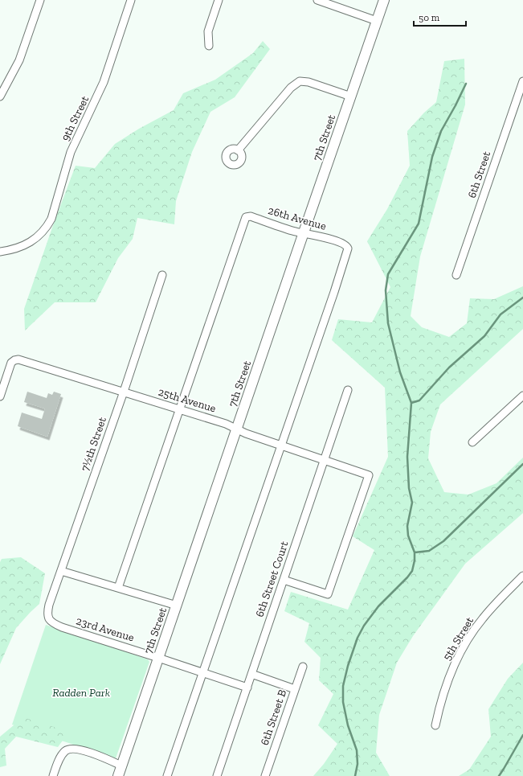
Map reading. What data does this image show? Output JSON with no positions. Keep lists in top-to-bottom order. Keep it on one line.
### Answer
{"streets":{"main road":["7th Street"],"street":["9th Street","6th Street","26th Avenue","25th Avenue","7½th Street","6th Street Court","23rd Avenue","5th Street","6th Street B"]},"crossings":[["7th Street","26th Avenue"],["7th Street","25th Avenue"],["7th Street","23rd Avenue"],["26th Avenue","25th Avenue"],["25th Avenue","7½th Street"],["25th Avenue","6th Street Court"],["7½th Street","23rd Avenue"],["6th Street Court","23rd Avenue"]],"parks":["Radden Park"],"scale_bar":"50 m"}
